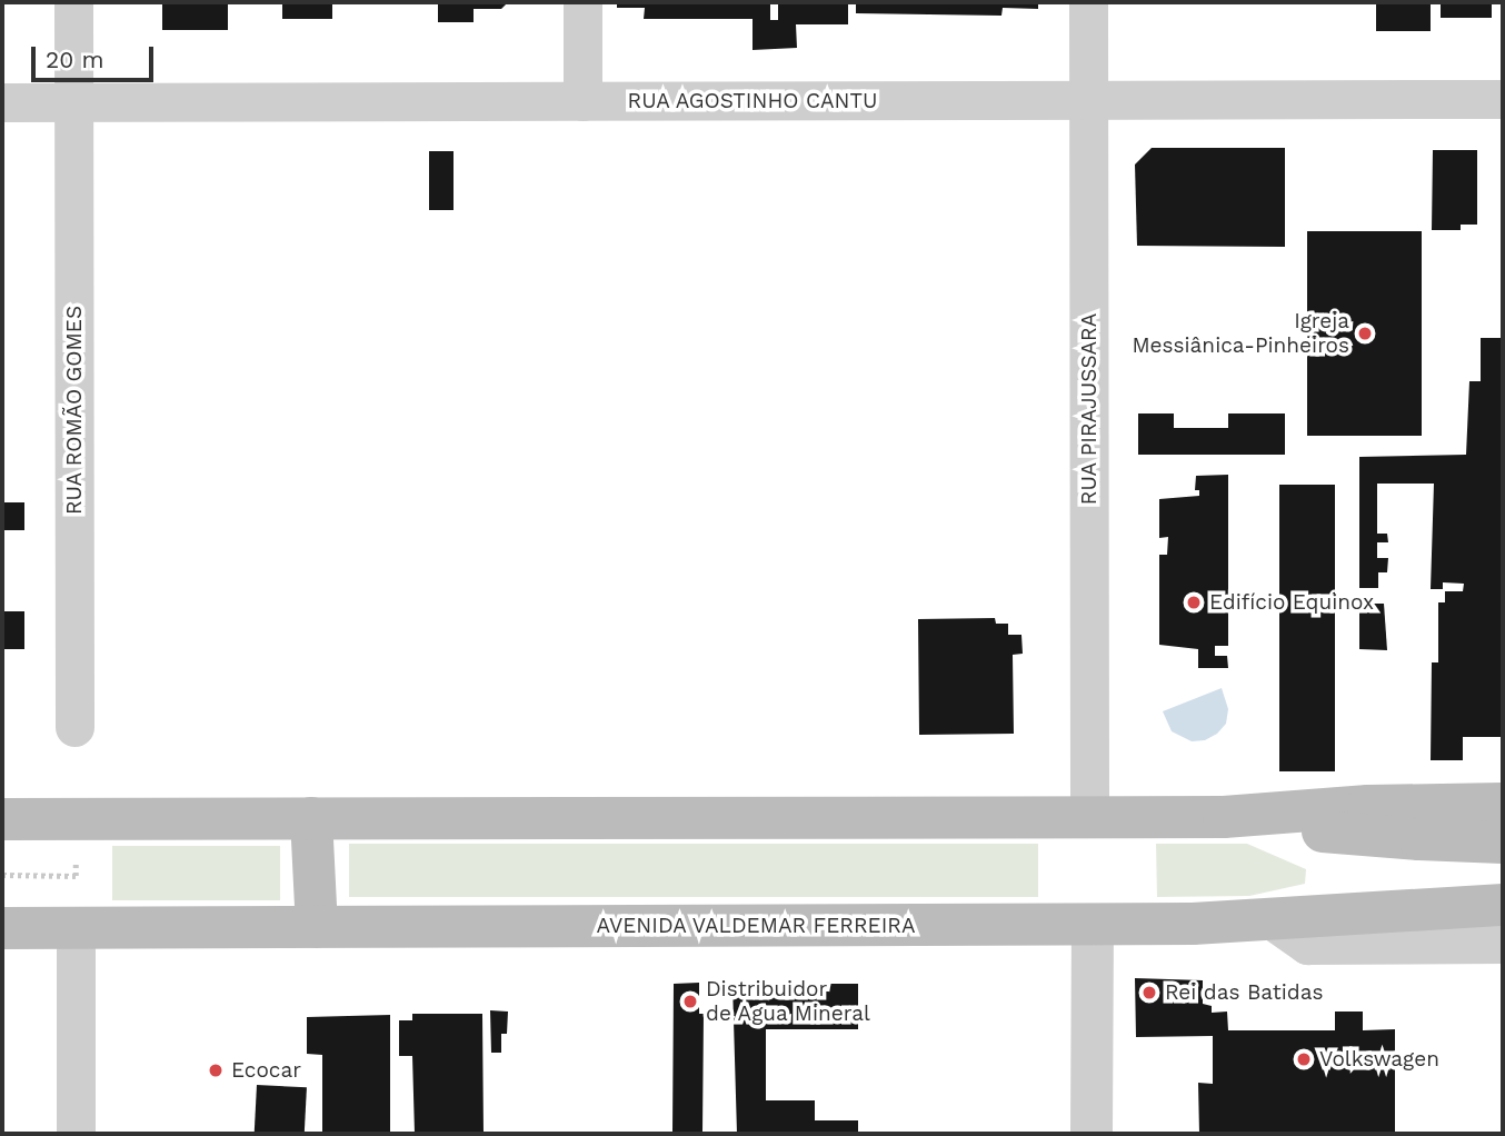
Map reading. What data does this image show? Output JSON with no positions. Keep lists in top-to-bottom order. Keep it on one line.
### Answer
{"streets":{"main road":["AVENIDA VALDEMAR FERREIRA"],"street":["RUA AGOSTINHO CANTU","RUA PIRAJUSSARA","RUA ROMÃO GOMES"]},"crossings":[["RUA AGOSTINHO CANTU","RUA PIRAJUSSARA"],["RUA AGOSTINHO CANTU","RUA ROMÃO GOMES"]],"places":["Igreja Messiânica-Pinheiros","Edifício Equinox","Rei das Batidas","Distribuidor de Agua Mineral","Volkswagen","Ecocar"],"scale_bar":"20 m"}
